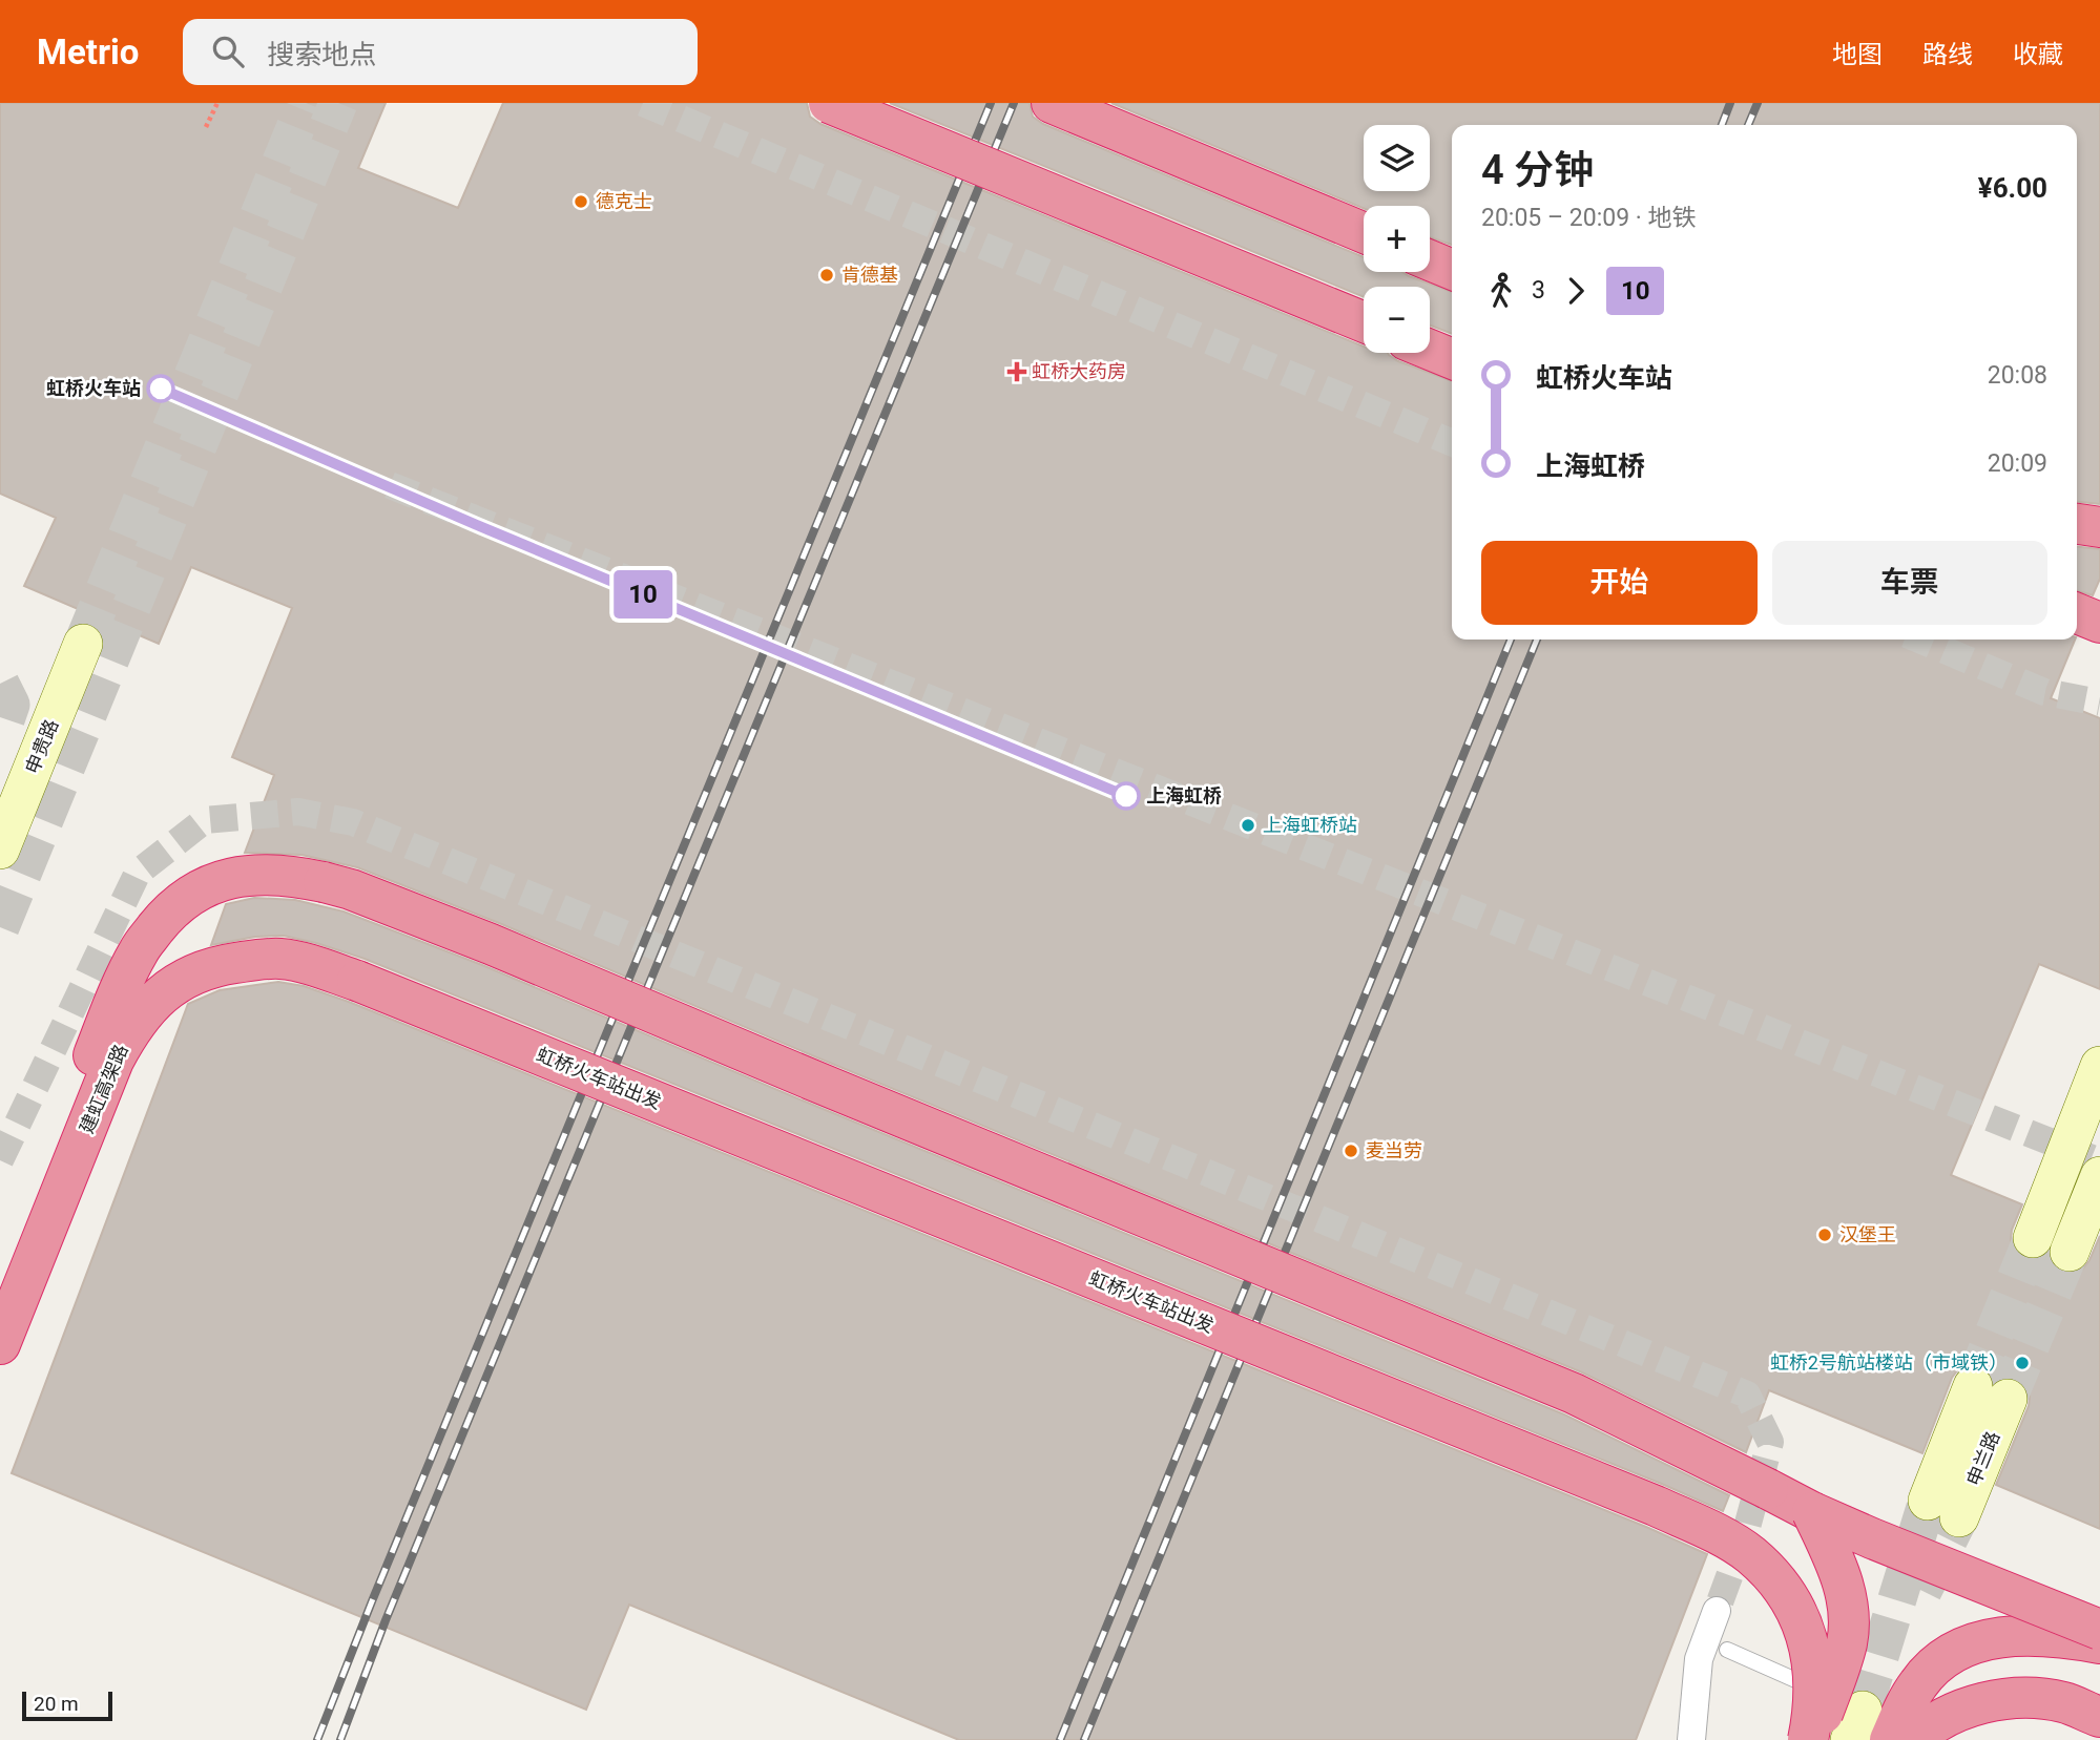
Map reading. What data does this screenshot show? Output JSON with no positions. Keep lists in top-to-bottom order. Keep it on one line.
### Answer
{"streets":{"highway":["虹桥火车站出发","建虹高架路"],"street":["申贵路","申兰路"]},"crossings":[["虹桥火车站出发","建虹高架路"]],"places":{"other":["德克士","肯德基","虹桥火车站","上海虹桥","上海虹桥站","麦当劳","汉堡王","虹桥2号航站楼站（市域铁）"],"health":["虹桥大药房"]},"lines":["metro line 10"],"scale_bar":"20 m","page":{"header":"Metrio","search":"搜索地点","nav":["地图","路线","收藏"],"on_map":"10","map_buttons":["+","−"],"heading":["4 分钟","20:05 – 20:09 · 地铁","¥6.00"],"legs":["3","10"],"list":[{"name":"虹桥火车站","value":"20:08"},{"name":"上海虹桥","value":"20:09"}],"buttons":["开始","车票"],"scale":"20 m"}}
